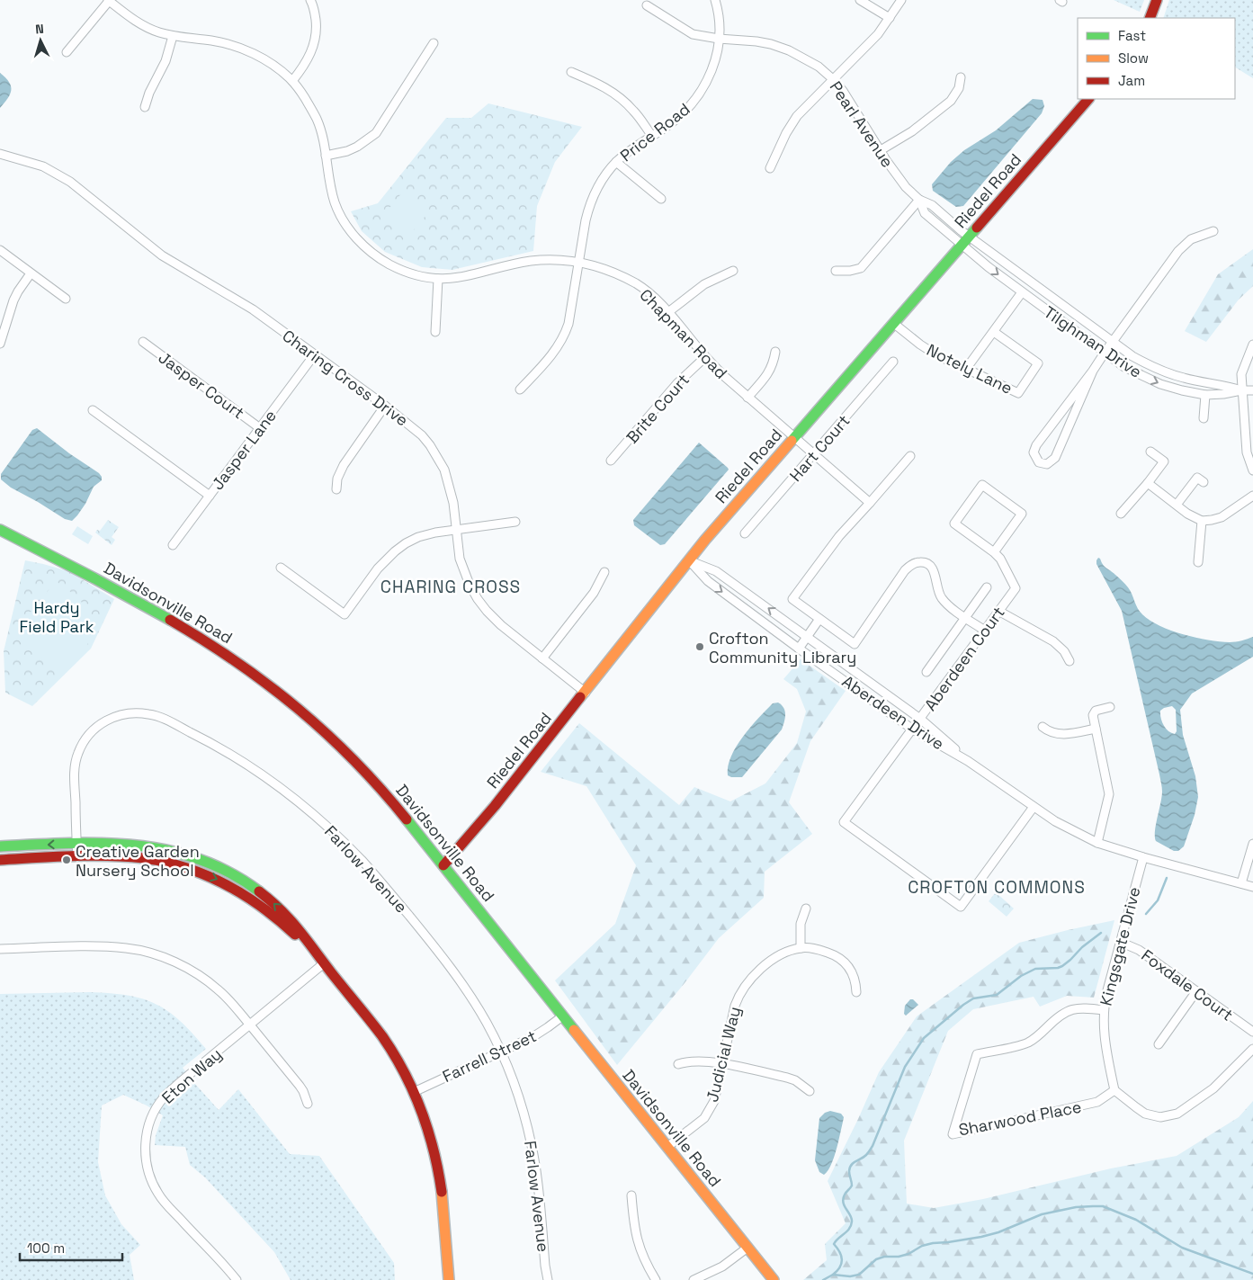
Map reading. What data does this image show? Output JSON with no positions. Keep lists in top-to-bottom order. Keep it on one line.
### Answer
{"streets":{"street":["Pearl Avenue","Price Road","Riedel Road","Chapman Road","Tilghman Drive","Notely Lane","Charing Cross Drive","Jasper Court","Brite Court","Hart Court","Jasper Lane","Davidsonville Road","Aberdeen Court","Aberdeen Drive","Farlow Avenue","Kingsgate Drive","Foxdale Court","Judicial Way","Farrell Street","Eton Way","Sharwood Place"]},"crossings":[["Pearl Avenue","Price Road"],["Pearl Avenue","Riedel Road"],["Pearl Avenue","Tilghman Drive"],["Price Road","Chapman Road"],["Riedel Road","Chapman Road"],["Riedel Road","Tilghman Drive"],["Riedel Road","Notely Lane"],["Riedel Road","Charing Cross Drive"],["Riedel Road","Davidsonville Road"],["Riedel Road","Aberdeen Drive"],["Chapman Road","Brite Court"],["Chapman Road","Hart Court"],["Charing Cross Drive","Jasper Lane"],["Jasper Court","Jasper Lane"],["Davidsonville Road","Judicial Way"],["Davidsonville Road","Farrell Street"],["Aberdeen Court","Aberdeen Drive"],["Aberdeen Drive","Kingsgate Drive"],["Farlow Avenue","Farrell Street"],["Kingsgate Drive","Foxdale Court"],["Kingsgate Drive","Sharwood Place"]],"districts":["CHARING CROSS","CROFTON COMMONS"],"parks":["Hardy Field Park"],"places":["Crofton Community Library","Creative Garden Nursery School"],"legend":["Fast","Slow","Jam"],"scale_bar":"100 m","north":"top"}
